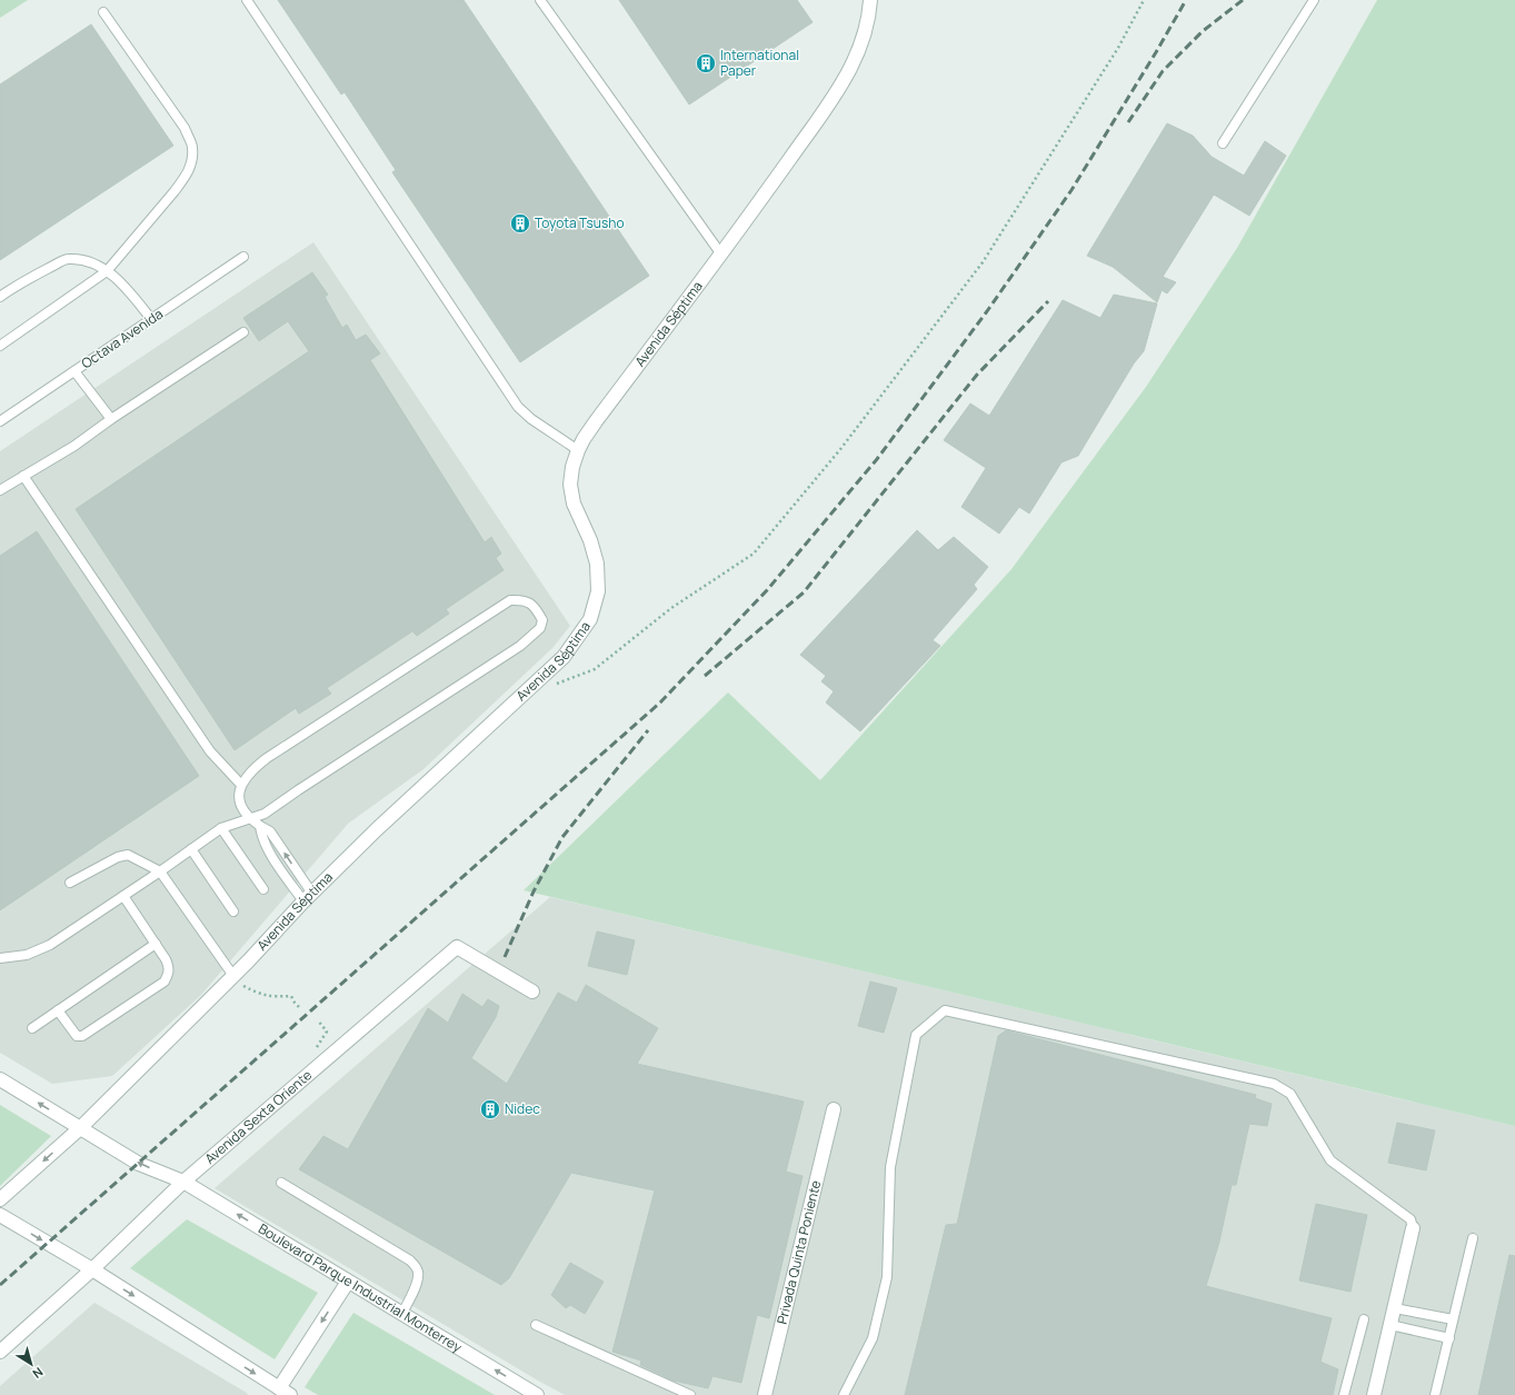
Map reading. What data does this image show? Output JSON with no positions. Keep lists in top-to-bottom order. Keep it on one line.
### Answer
{"streets":{"street":["Avenida Séptima","Avenida Sexta Oriente","Privada Quinta Poniente","Boulevard Parque Industrial Monterrey"],"lane":["Octava Avenida"]},"crossings":[["Avenida Séptima","Boulevard Parque Industrial Monterrey"],["Avenida Sexta Oriente","Boulevard Parque Industrial Monterrey"]],"one_way":["Boulevard Parque Industrial Monterrey"],"places":{"building":["International Paper","Toyota Tsusho","Nidec"]},"north":"bottom right"}
